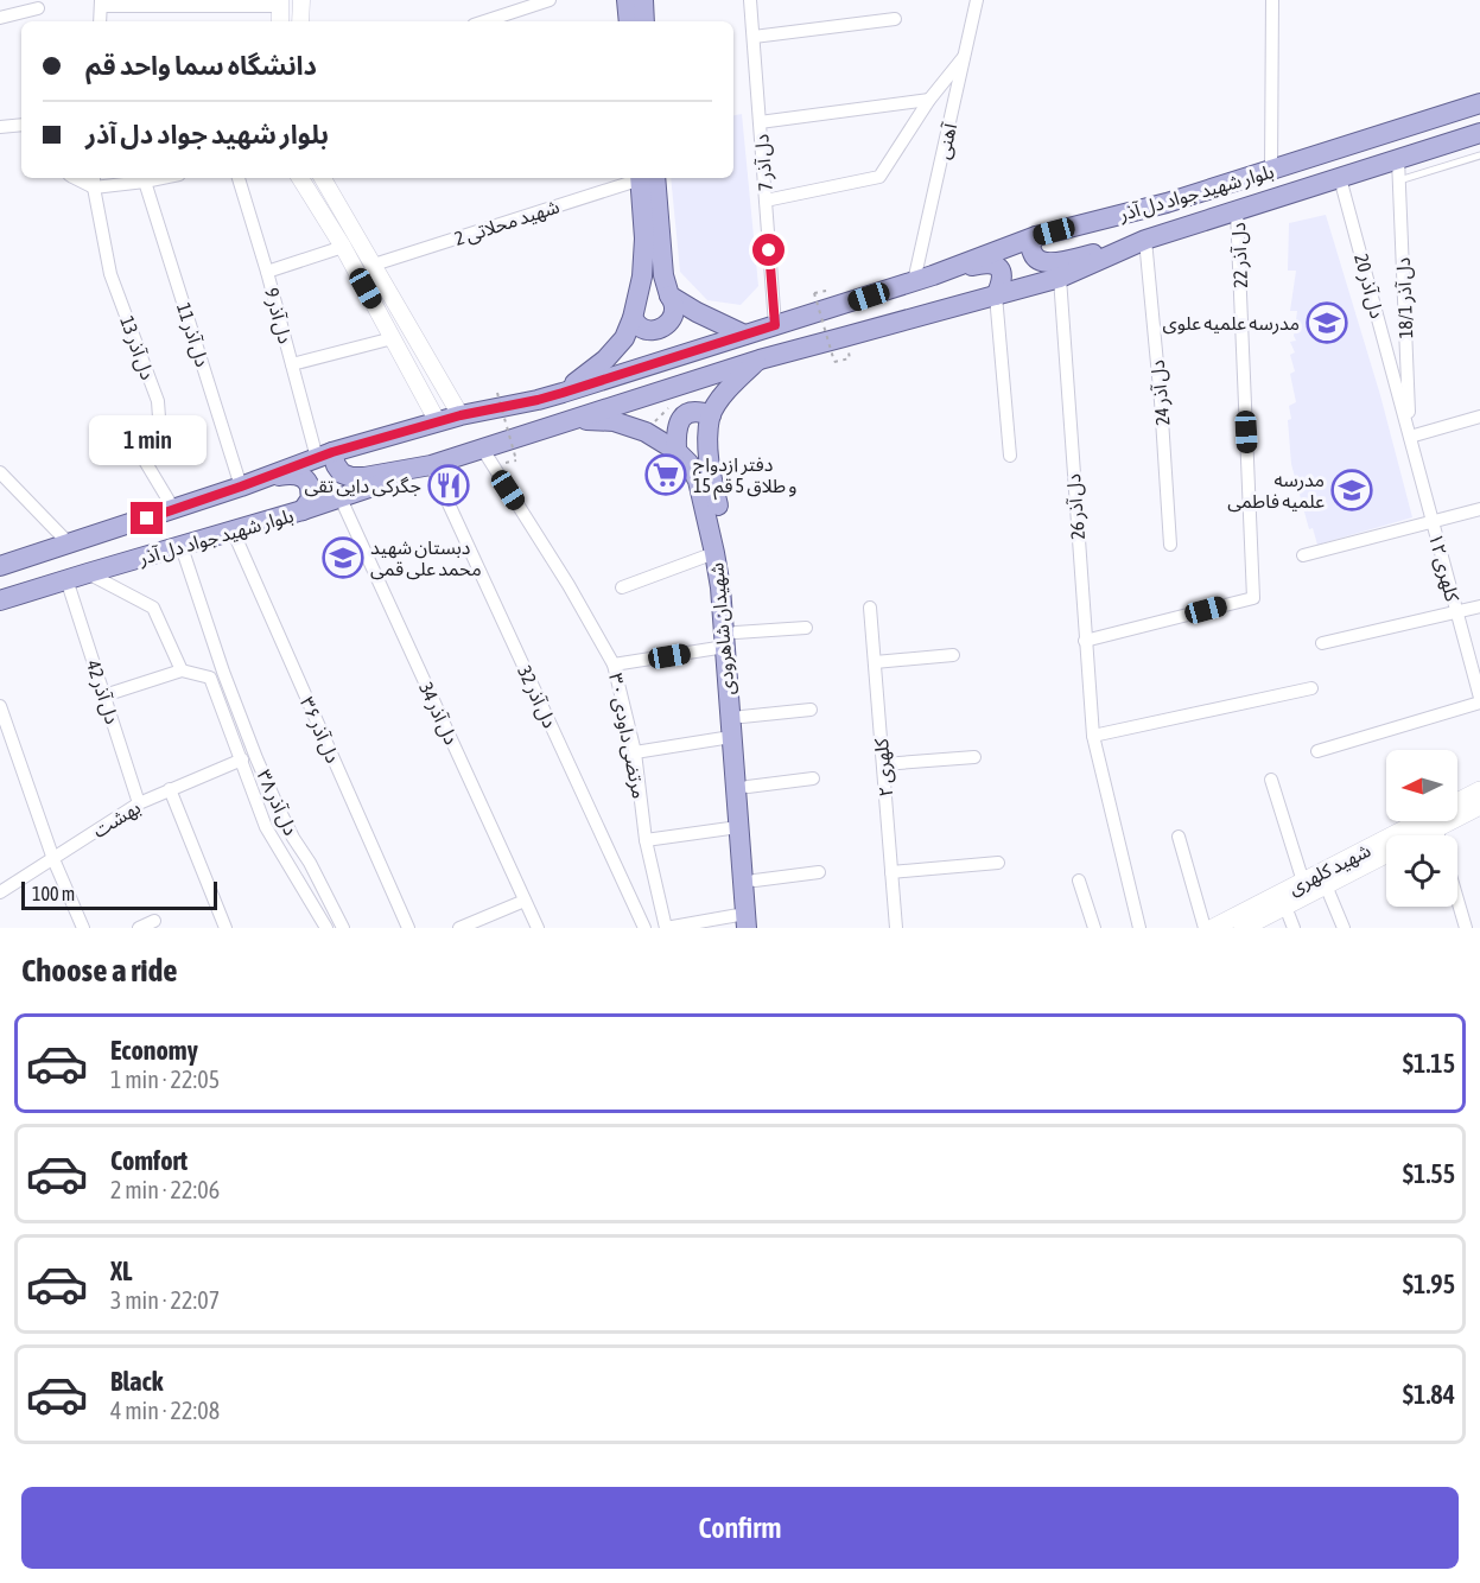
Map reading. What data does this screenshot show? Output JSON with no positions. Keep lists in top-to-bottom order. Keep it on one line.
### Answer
{"streets":{"main road":["بلوار شهید جواد دل آذر","شهیدان شاهرودی","شهید کلهری"],"street":["آهنی","دل آذر 7","شهید محلاتی 2","دل آذر 22","دل آذر 20","دل آذر 18/1","دل آذر 9","دل آذر 11","دل آذر 13","دل آذر 24","دل آذر 26","کلهری ۱۲","دل آذر 42","دل آذر 32","دل آذر 34","دل آذر ۳۶","۳۰ مرتضی داودی","کلهری ۲","دل آذر ۳۸","بهشت"]},"crossings":[["آهنی","بلوار شهید جواد دل آذر"],["دل آذر 7","بلوار شهید جواد دل آذر"],["بلوار شهید جواد دل آذر","دل آذر 22"],["بلوار شهید جواد دل آذر","دل آذر 20"],["بلوار شهید جواد دل آذر","دل آذر 18/1"],["بلوار شهید جواد دل آذر","دل آذر 9"],["بلوار شهید جواد دل آذر","دل آذر 11"],["بلوار شهید جواد دل آذر","دل آذر 13"],["بلوار شهید جواد دل آذر","دل آذر 24"],["بلوار شهید جواد دل آذر","دل آذر 26"],["بلوار شهید جواد دل آذر","شهیدان شاهرودی"],["بلوار شهید جواد دل آذر","دل آذر 42"],["بلوار شهید جواد دل آذر","دل آذر 32"],["بلوار شهید جواد دل آذر","دل آذر 34"],["بلوار شهید جواد دل آذر","دل آذر ۳۶"],["بلوار شهید جواد دل آذر","۳۰ مرتضی داودی"],["دل آذر 22","دل آذر 26"],["دل آذر 20","دل آذر 18/1"],["دل آذر 20","کلهری ۱۲"],["دل آذر 18/1","کلهری ۱۲"],["دل آذر 42","بهشت"],["دل آذر ۳۸","بهشت"]],"places":{"school or university":["مدرسه علمیه علوی","مدرسه علمیه فاطمی","دبستان شهید محمد علی قمی"],"supermarket":["دفتر ازدواج 15 و طلاق 5 قم"],"restaurant":["جگرکی دایی تقی"]},"scale_bar":"100 m","north":"left","page":{"banner":["دانشگاه سما واحد قم","بلوار شهید جواد دل آذر"],"bubble":"1 min","scale":"100 m","heading":"Choose a ride","list":[{"name":"Economy","note":"1 min · 22:05","value":"$1.15"},{"name":"Comfort","note":"2 min · 22:06","value":"$1.55"},{"name":"XL","note":"3 min · 22:07","value":"$1.95"},{"name":"Black","note":"4 min · 22:08","value":"$1.84"}],"buttons":"Confirm"}}
